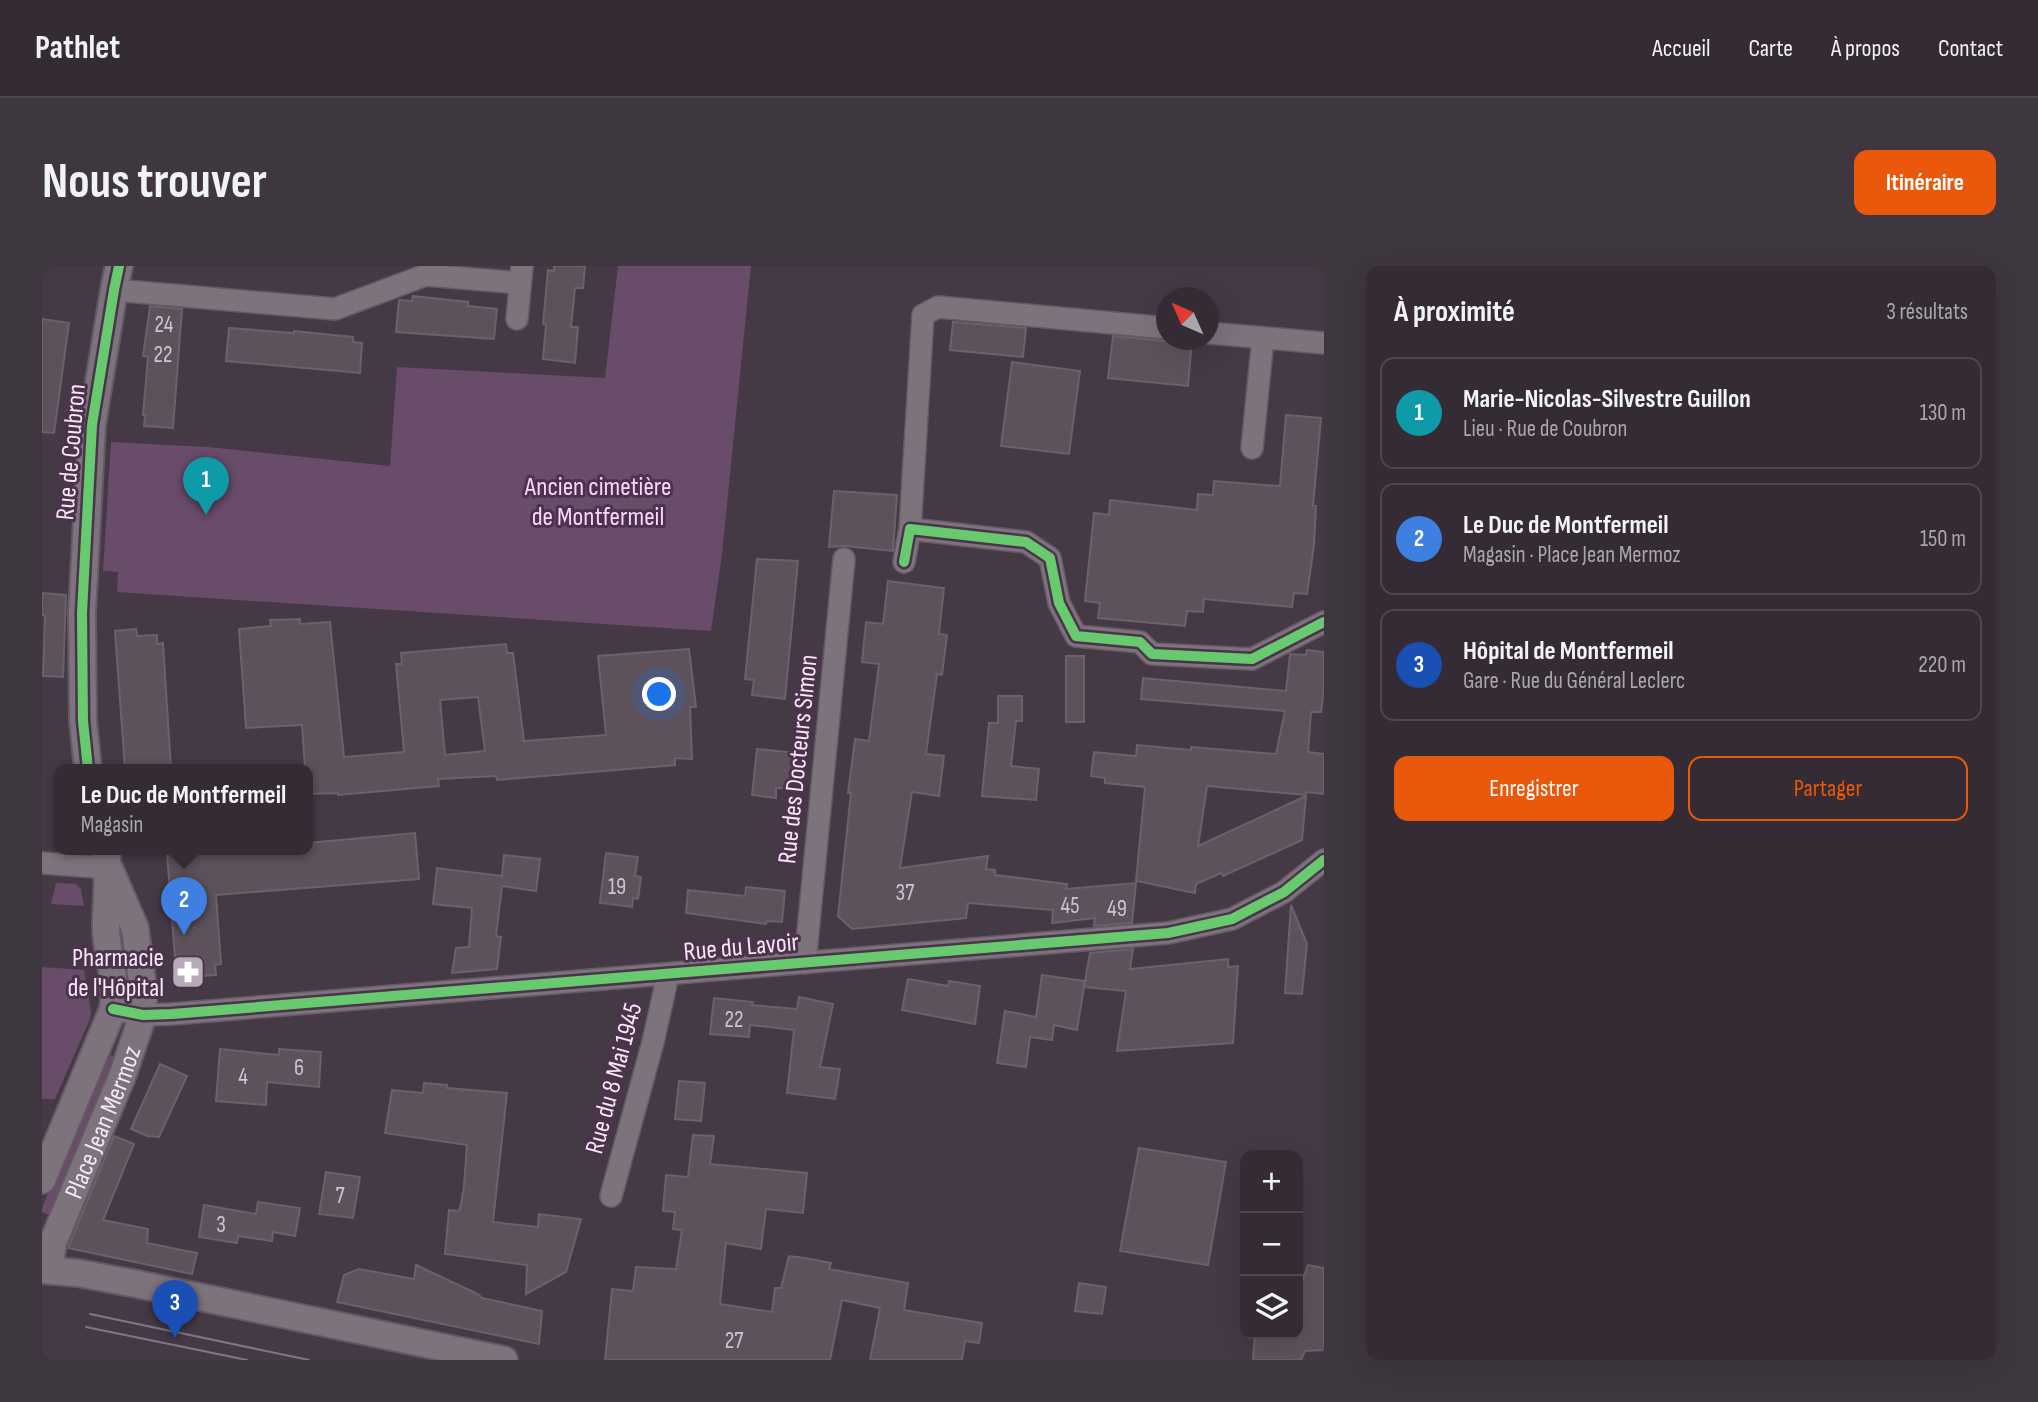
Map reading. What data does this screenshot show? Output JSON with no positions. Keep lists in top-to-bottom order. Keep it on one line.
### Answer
{"streets":{"street":["Rue de Coubron","Rue des Docteurs Simon","Rue du Lavoir","Rue du 8 Mai 1945","Place Jean Mermoz"]},"crossings":[["Rue des Docteurs Simon","Rue du Lavoir"],["Rue du Lavoir","Rue du 8 Mai 1945"],["Rue du Lavoir","Place Jean Mermoz"]],"parks":["Ancien cimetière de Montfermeil"],"places":{"pharmacy":["Pharmacie de l'Hôpital"]},"house_numbers":["24","22","19","37","45","49","22","6","4","7","3","27"],"north":"top left","page":{"header":"Pathlet","nav":["Accueil","Carte","À propos","Contact"],"buttons":["Itinéraire",["Enregistrer","Partager"]],"title":"Nous trouver","heading":["À proximité","3 résultats"],"list":[{"mark":"1","name":"Marie-Nicolas-Silvestre Guillon","note":"Lieu · Rue de Coubron","value":"130 m"},{"mark":"2","name":"Le Duc de Montfermeil","note":"Magasin · Place Jean Mermoz","value":"150 m"},{"mark":"3","name":"Hôpital de Montfermeil","note":"Gare · Rue du Général Leclerc","value":"220 m"}],"pins":["1","2","3"],"popup":["Le Duc de Montfermeil","Magasin"],"map_buttons":["+","−"]}}
